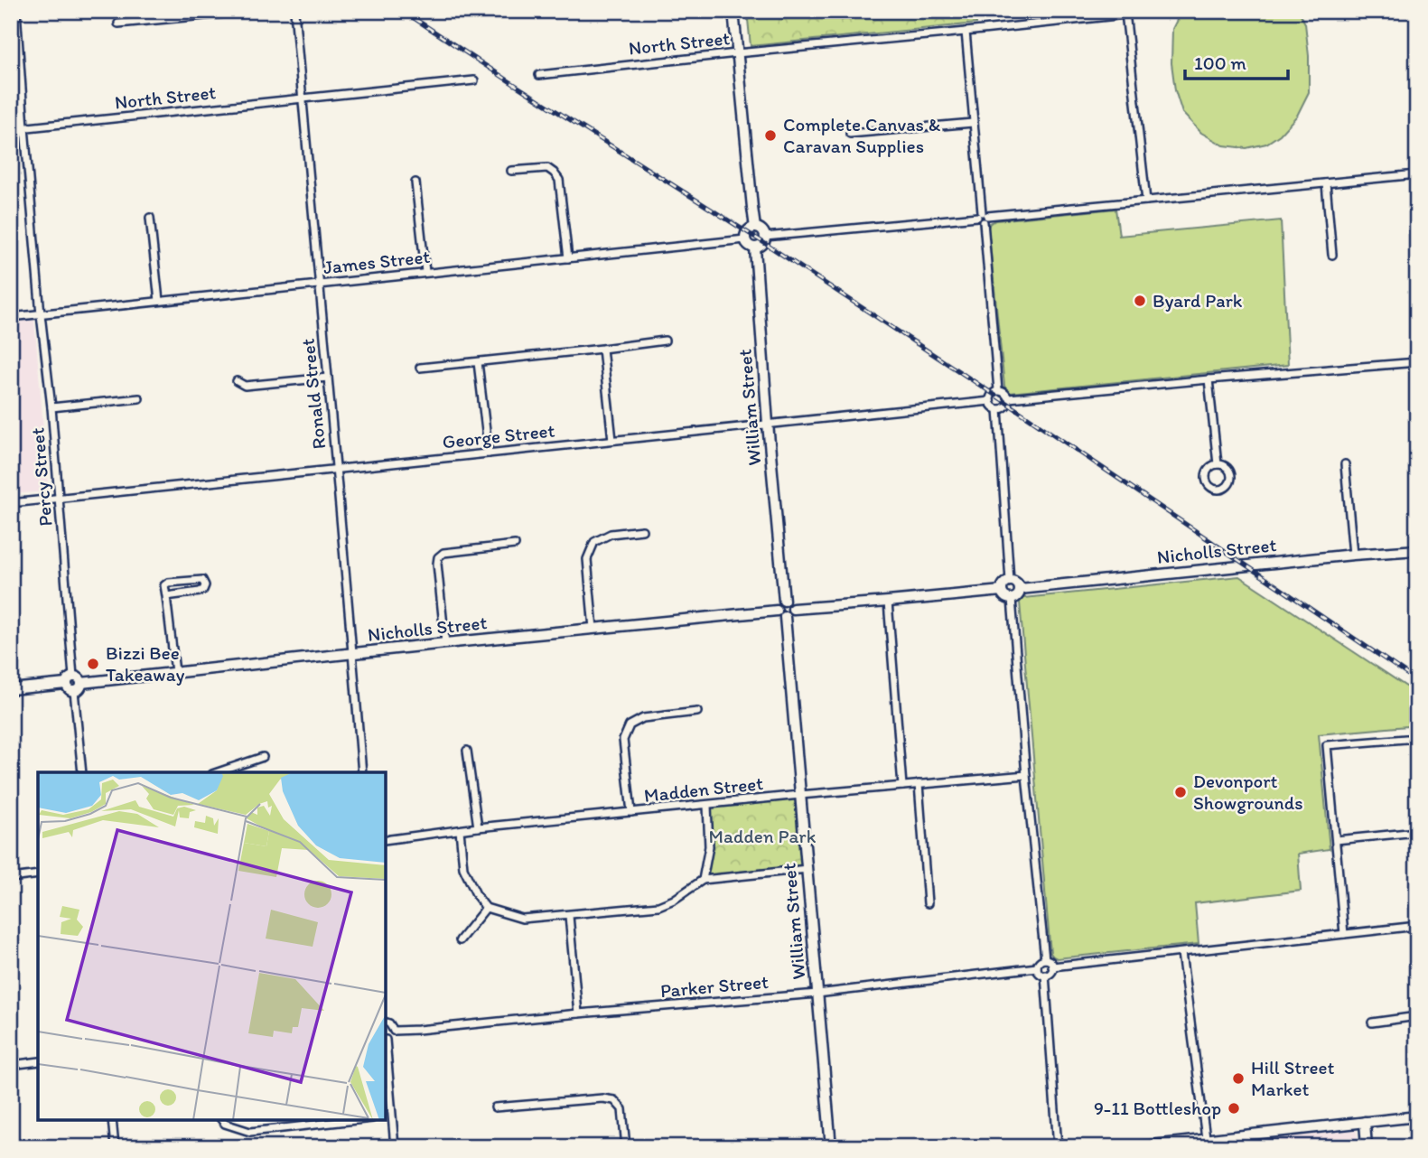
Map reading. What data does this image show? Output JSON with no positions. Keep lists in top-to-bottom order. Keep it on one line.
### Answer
{"streets":{"street":["North Street","James Street","Ronald Street","William Street","George Street","Percy Street","Nicholls Street","Madden Street","Parker Street"]},"crossings":[["North Street","Ronald Street"],["North Street","Percy Street"],["James Street","Ronald Street"],["James Street","William Street"],["James Street","Percy Street"],["Ronald Street","George Street"],["Ronald Street","Nicholls Street"],["William Street","George Street"],["William Street","Nicholls Street"],["William Street","Madden Street"],["William Street","Parker Street"],["George Street","Percy Street"],["Percy Street","Nicholls Street"]],"parks":["Madden Park"],"places":["Complete Canvas & Caravan Supplies","Byard Park","Bizzi Bee Takeaway","Devonport Showgrounds","Hill Street Market","9-11 Bottleshop"],"scale_bar":"100 m"}
